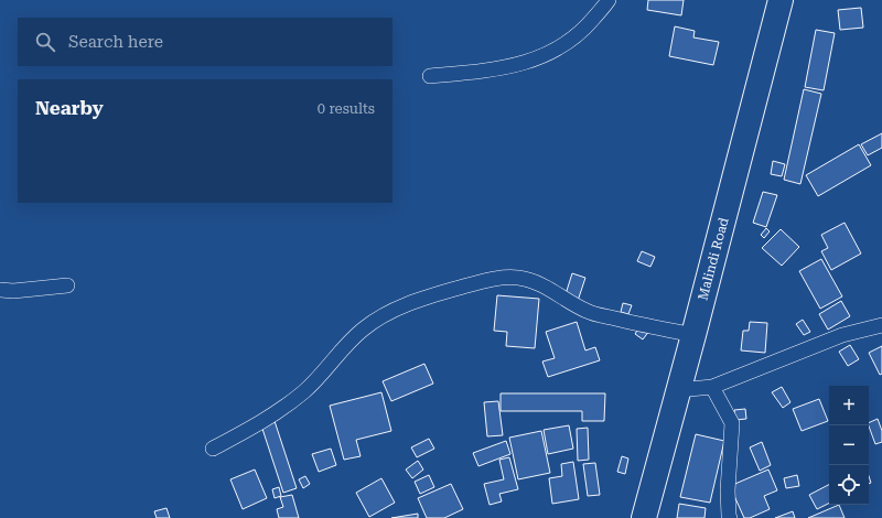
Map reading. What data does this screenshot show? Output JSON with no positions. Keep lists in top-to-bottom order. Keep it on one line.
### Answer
{"streets":{"highway":["Malindi Road"]},"page":{"search":"Search here","heading":["Nearby","0 results"],"map_buttons":["+","−"]}}
